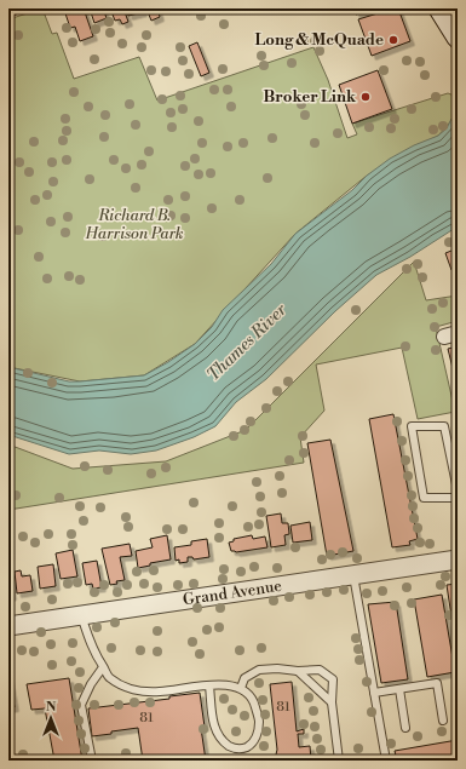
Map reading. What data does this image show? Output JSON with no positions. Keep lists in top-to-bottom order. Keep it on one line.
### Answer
{"streets":{"street":["Grand Avenue"]},"water":["Thames River"],"parks":["Richard B. Harrison Park"],"places":["Long & McQuade","Broker Link"],"house_numbers":["81","81"],"north":"top"}
